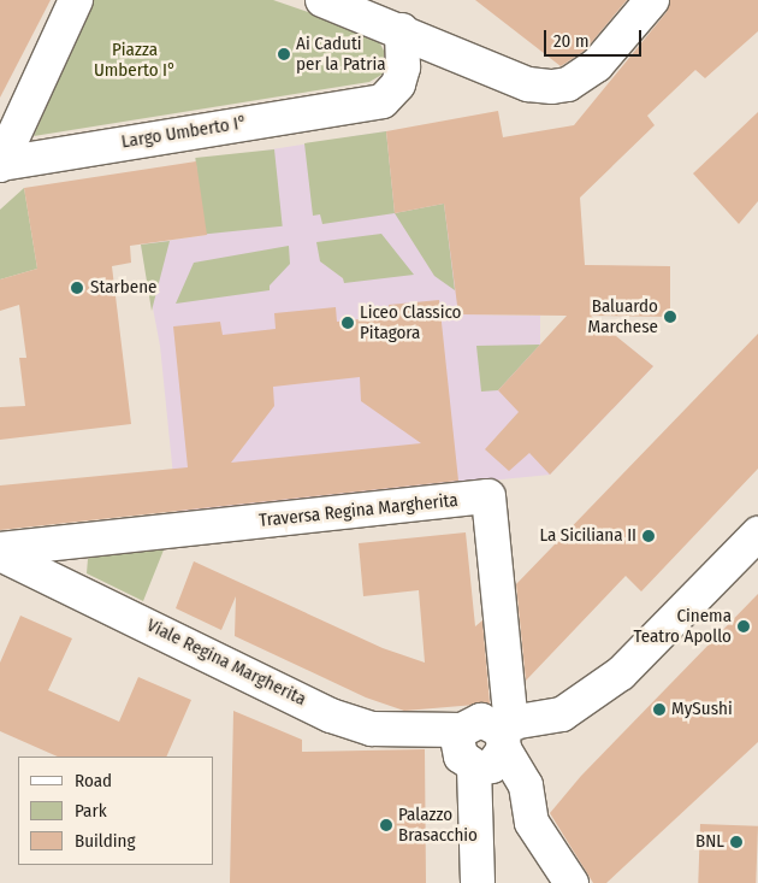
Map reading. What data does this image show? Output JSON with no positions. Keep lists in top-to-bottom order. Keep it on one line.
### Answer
{"streets":{"street":["Largo Umberto I°","Traversa Regina Margherita","Viale Regina Margherita"]},"crossings":[["Traversa Regina Margherita","Viale Regina Margherita"]],"parks":["Piazza Umberto I°"],"places":["Ai Caduti per la Patria","Starbene","Baluardo Marchese","Liceo Classico Pitagora","La Siciliana II","Cinema Teatro Apollo","MySushi","Palazzo Brasacchio","BNL"],"legend":["Road","Park","Building"],"scale_bar":"20 m"}
